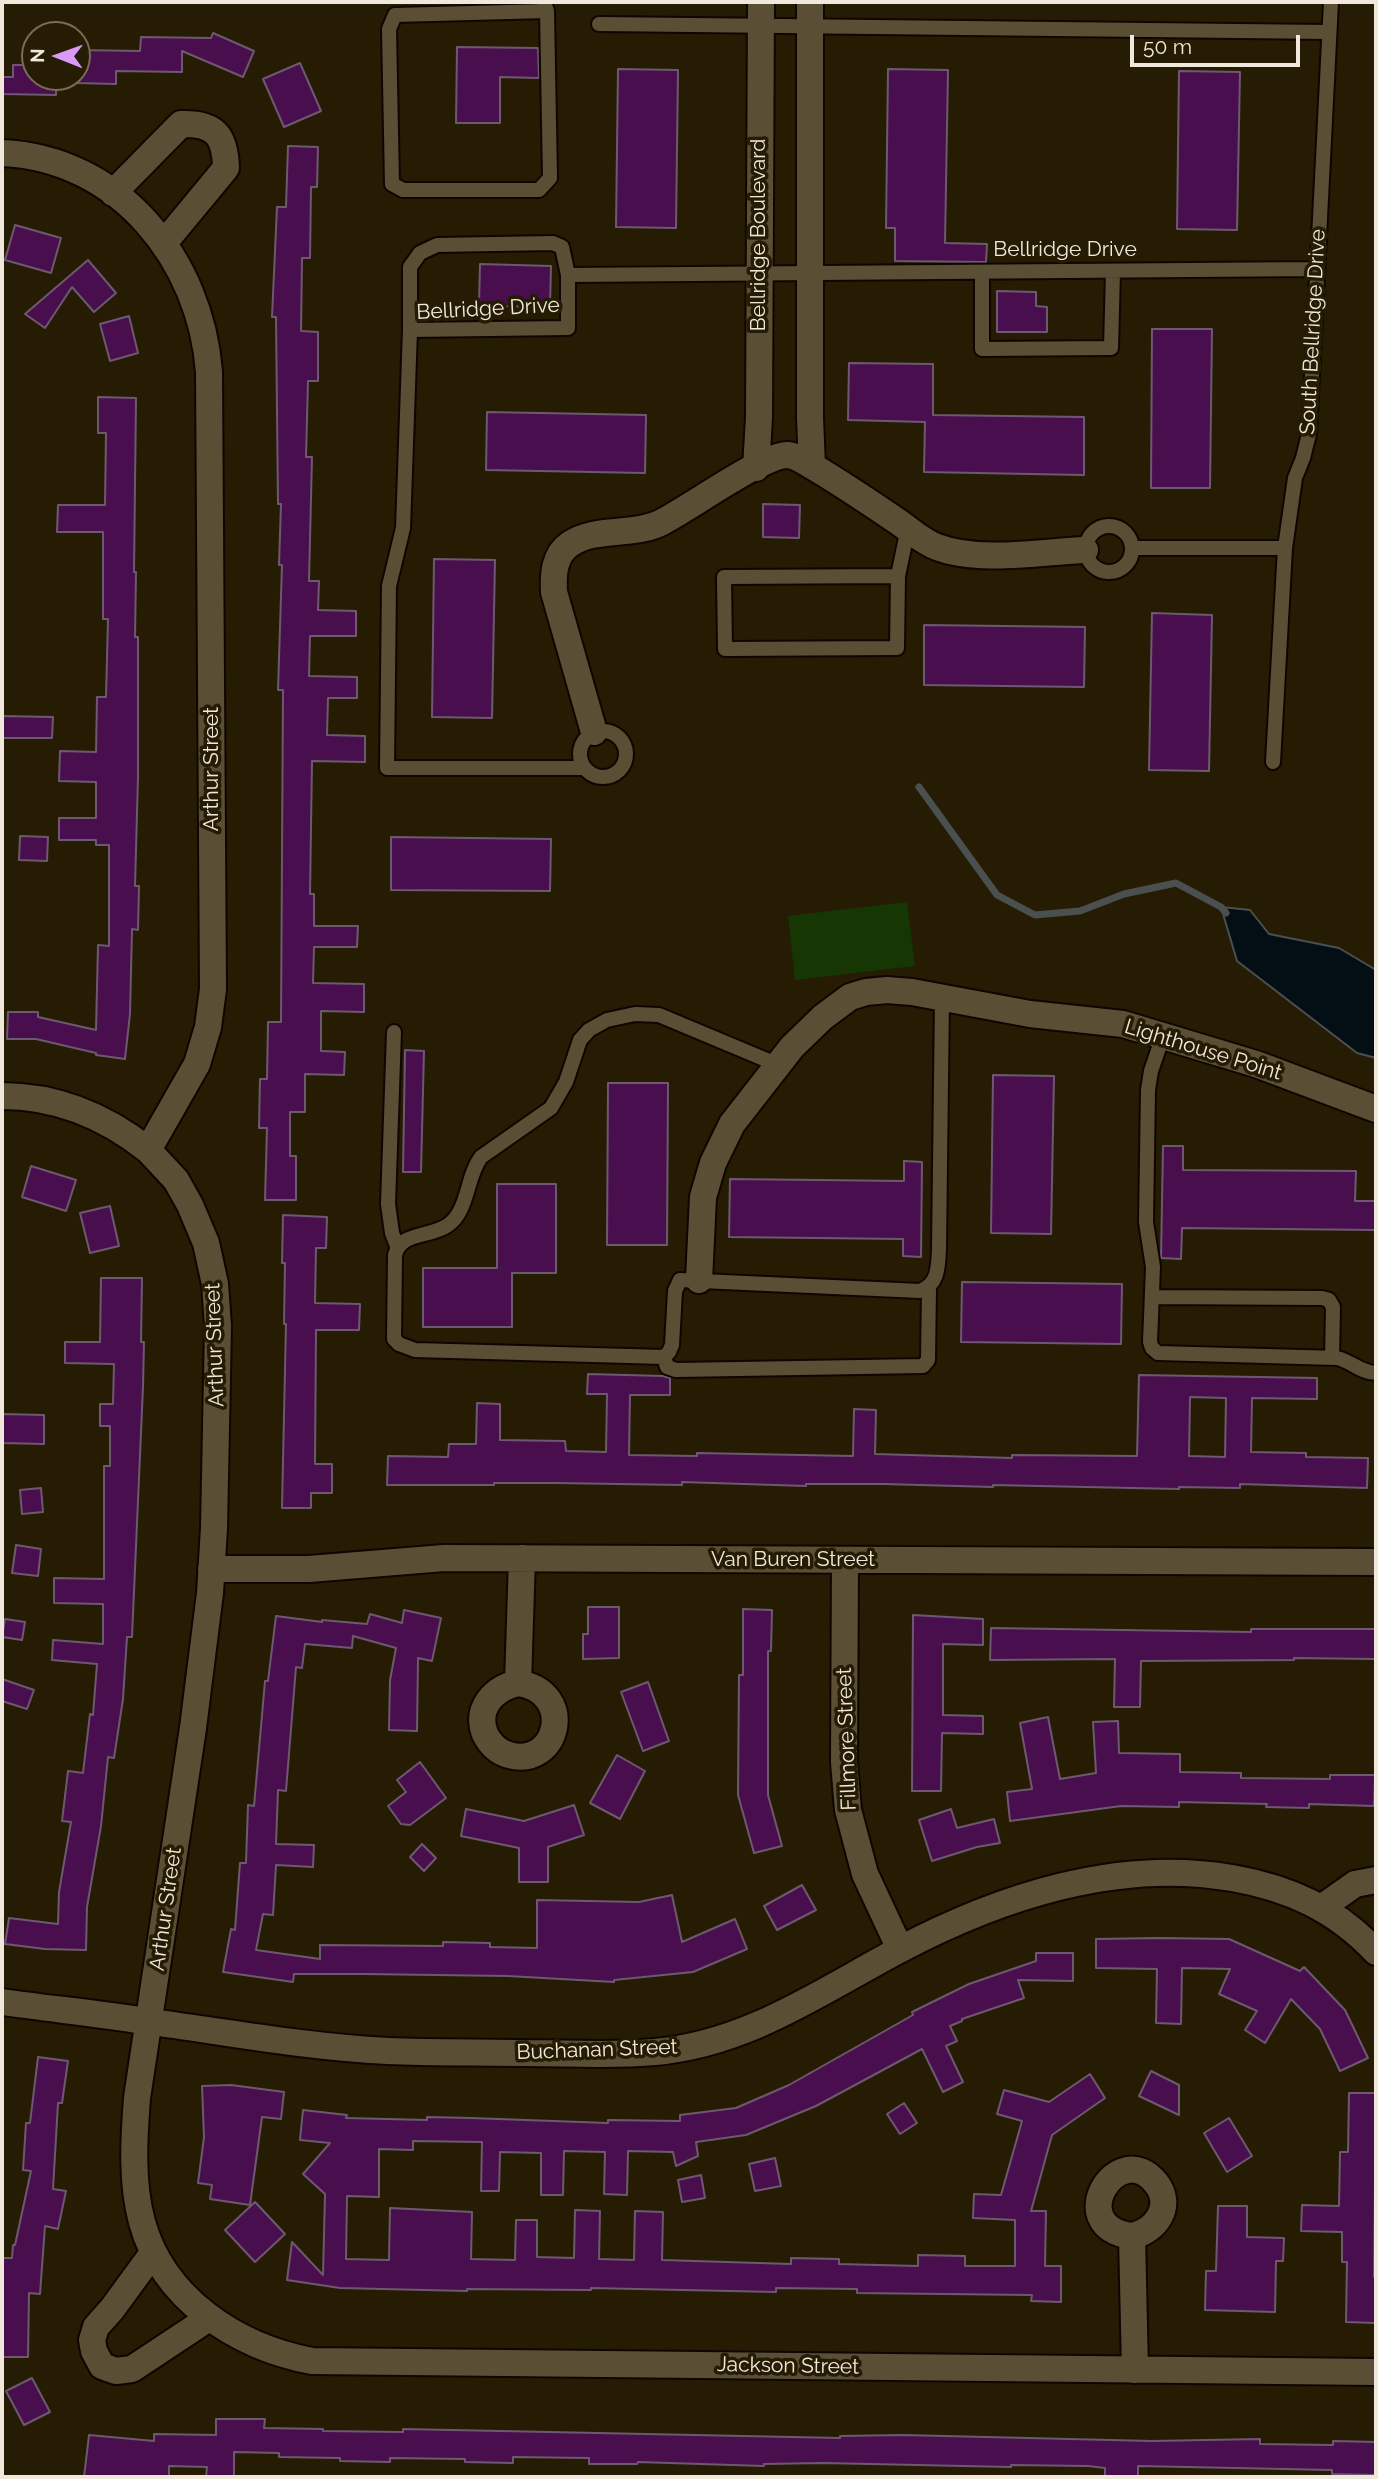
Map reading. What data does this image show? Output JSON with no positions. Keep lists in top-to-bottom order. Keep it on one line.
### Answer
{"streets":{"street":["Bellridge Boulevard","Arthur Street","Lighthouse Point","Van Buren Street","Fillmore Street","Buchanan Street","Jackson Street"],"lane":["Bellridge Drive","South Bellridge Drive"]},"crossings":[["Bellridge Boulevard","Bellridge Drive"],["Bellridge Drive","South Bellridge Drive"],["Arthur Street","Van Buren Street"],["Arthur Street","Buchanan Street"],["Arthur Street","Jackson Street"],["Van Buren Street","Fillmore Street"],["Fillmore Street","Buchanan Street"]],"scale_bar":"50 m","north":"left"}
